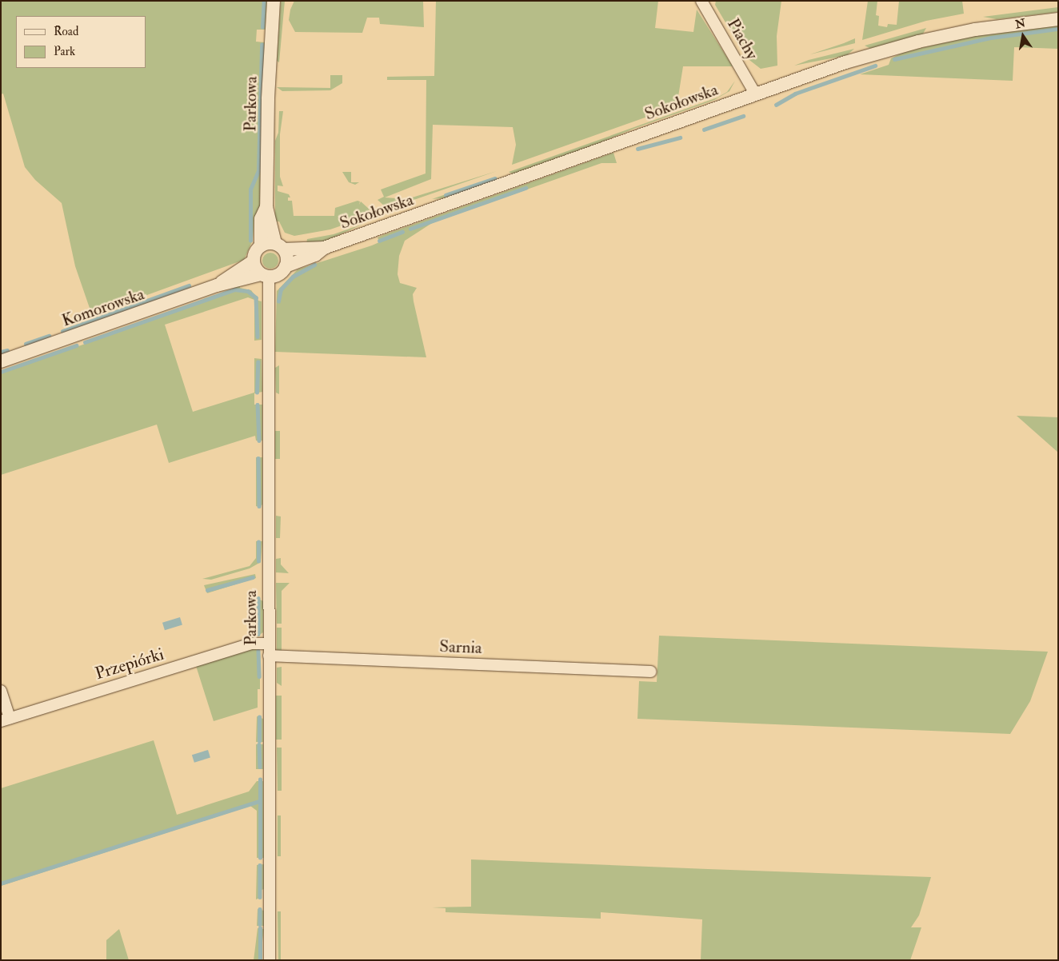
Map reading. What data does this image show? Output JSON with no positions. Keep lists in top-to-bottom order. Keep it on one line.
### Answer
{"streets":{"street":["Piachy","Sokołowska","Parkowa","Komorowska","Sarnia","Przepiórki"]},"crossings":[["Piachy","Sokołowska"],["Sokołowska","Parkowa"],["Sokołowska","Komorowska"],["Parkowa","Komorowska"],["Parkowa","Sarnia"],["Parkowa","Przepiórki"]],"legend":["Road","Park"],"north":"top"}
